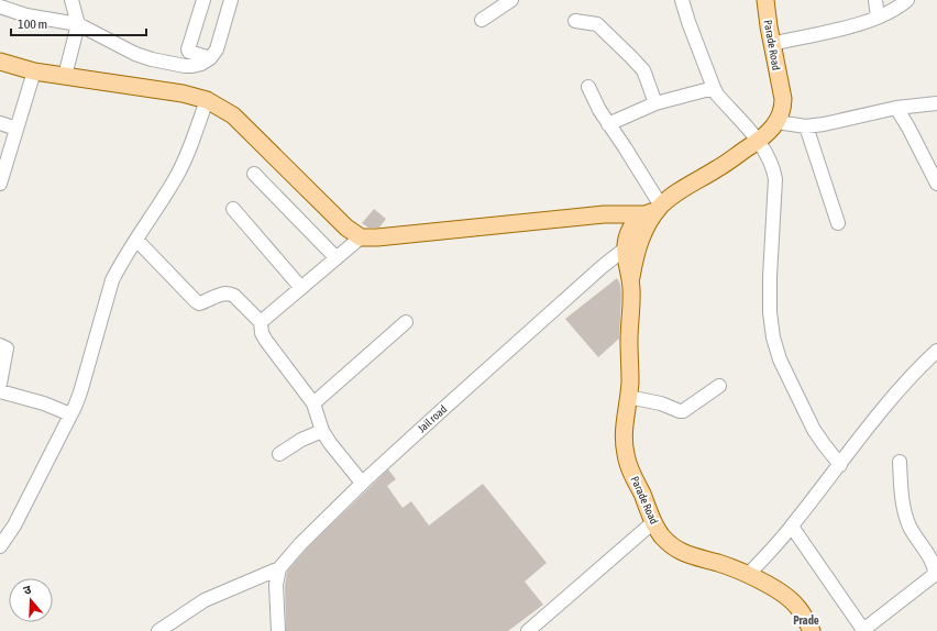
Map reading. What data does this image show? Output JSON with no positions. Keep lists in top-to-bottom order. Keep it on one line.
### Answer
{"streets":{"main road":["Parade Road"],"street":["Jail road"]},"crossings":[["Parade Road","Jail road"]],"districts":["Prade"],"scale_bar":"100 m","north":"top"}
